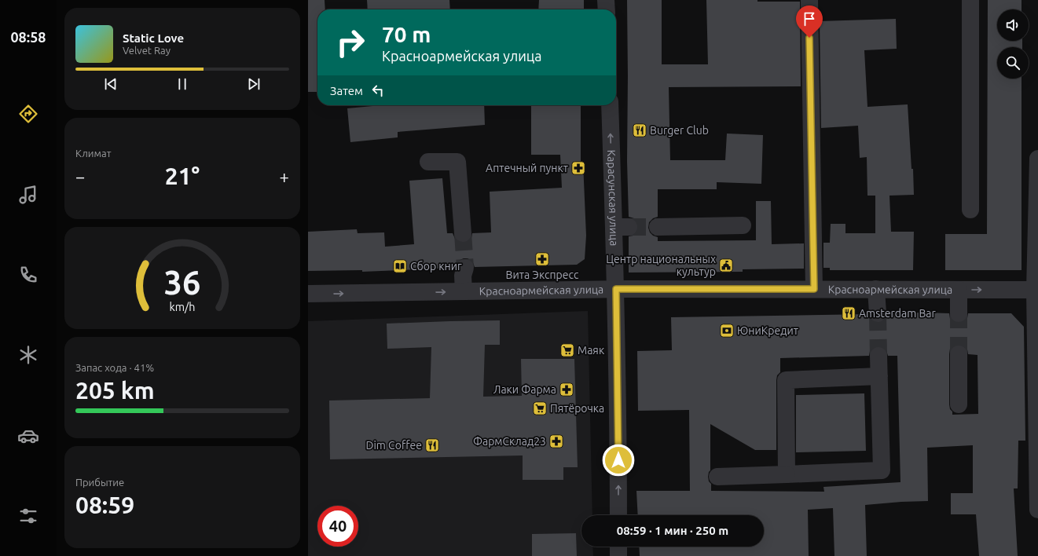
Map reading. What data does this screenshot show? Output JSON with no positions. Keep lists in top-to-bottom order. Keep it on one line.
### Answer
{"streets":{"street":["Карасунская улица","Красноармейская улица"]},"crossings":[["Карасунская улица","Красноармейская улица"]],"one_way":["Карасунская улица"],"places":{"restaurant":["Burger Club","Amsterdam Bar","Dim Coffee"],"pharmacy":["Аптечный пункт","Вита Экспресс","Лаки Фарма","ФармСклад23"],"public building":["Центр национальных культур"],"library":["Сбор книг"],"bank":["ЮниКредит"],"supermarket":["Маяк","Пятёрочка"]},"page":{"tabs":"08:58","turn":["70 m","Красноармейская улица"],"song":["Static Love","Velvet Ray"],"then":"Затем","tile":["Климат",["Запас хода · 41%","205 km"],["Прибытие","08:59"]],"heat":["−","21°","+"],"limit":"40","trip":"08:59 · 1 мин · 250 m","gauge":["36","km/h"]}}
